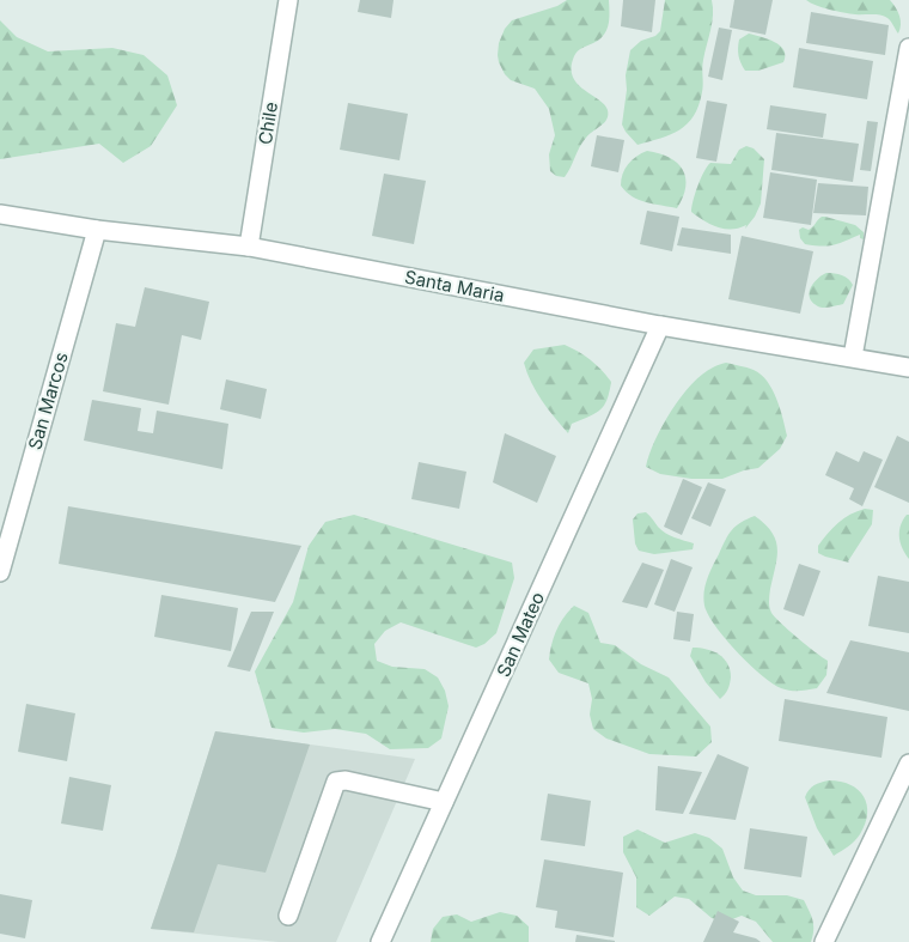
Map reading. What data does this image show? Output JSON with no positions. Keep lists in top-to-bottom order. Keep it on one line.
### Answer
{"streets":{"street":["Chile","Santa Maria","San Marcos","San Mateo"]},"crossings":[["Chile","Santa Maria"],["Santa Maria","San Marcos"],["Santa Maria","San Mateo"]]}
